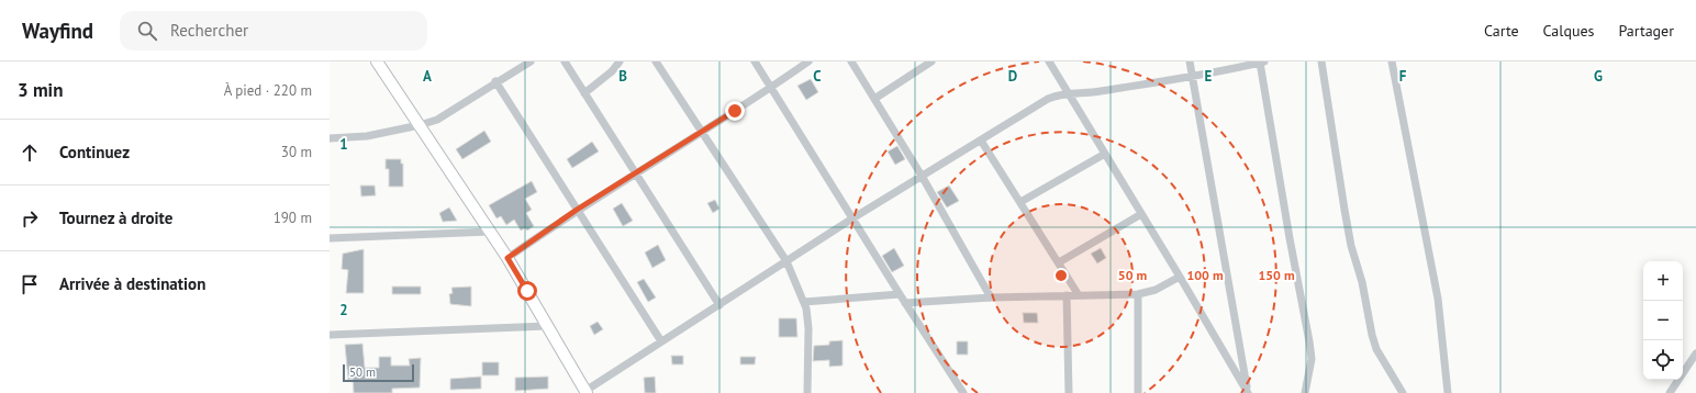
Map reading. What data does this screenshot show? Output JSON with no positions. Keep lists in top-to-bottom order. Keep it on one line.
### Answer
{"scale_bar":"50 m","page":{"header":"Wayfind","search":"Rechercher","nav":["Carte","Calques","Partager"],"heading":["3 min","À pied · 220 m"],"list":[["Continuez","30 m"],["Tournez à droite","190 m"],"Arrivée à destination"],"map_buttons":["+","−"],"scale":"50 m"},"grid":{"columns":["A","B","C","D","E","F","G"],"rows":["1","2"]},"rings":["50 m","100 m","150 m"]}
